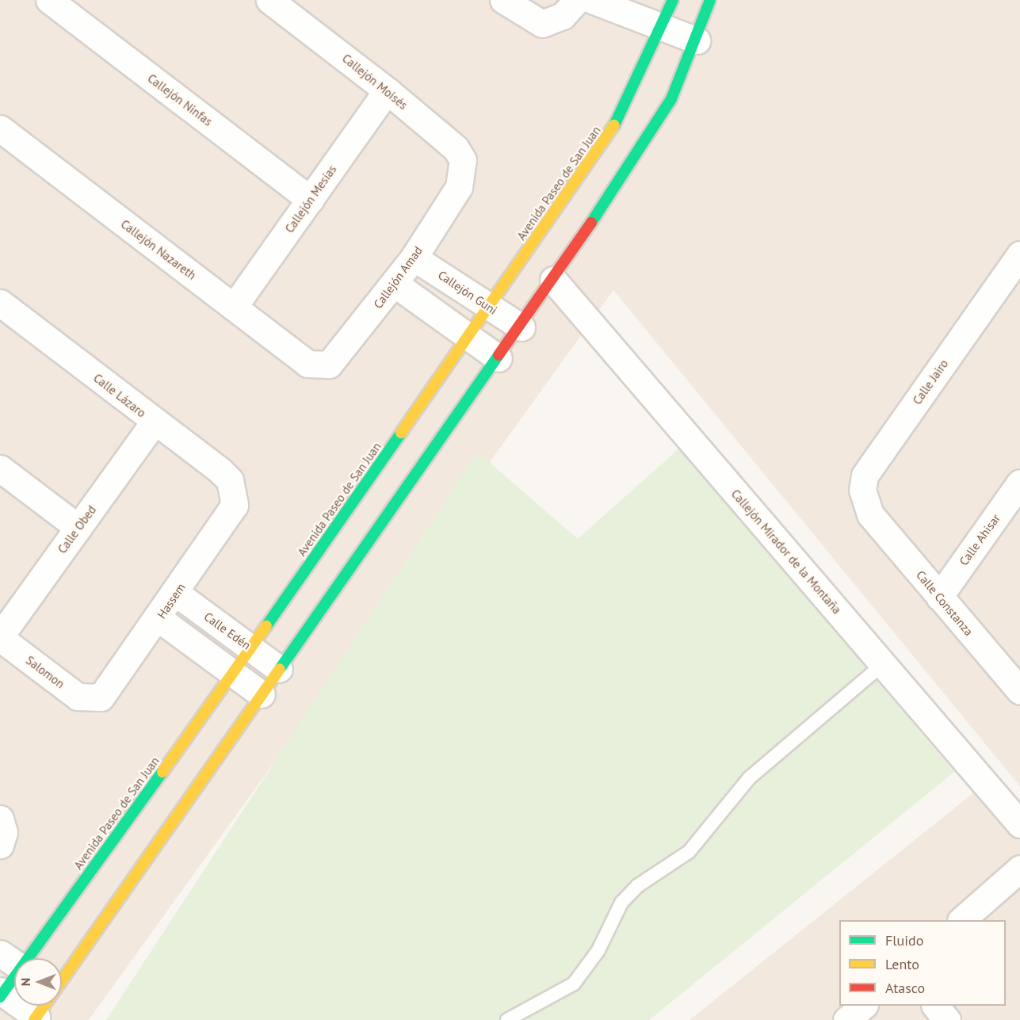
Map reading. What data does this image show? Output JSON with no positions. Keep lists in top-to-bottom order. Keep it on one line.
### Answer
{"streets":{"street":["Callejón Moisés","Callejón Ninfas","Avenida Paseo de San Juan","Callejón Mesías","Callejón Nazareth","Callejón Amad","Callejón Guni","Calle Jairo","Calle Lázaro","Calle Obed","Calle Ahisar","Callejón Mirador de la Montaña","Hassem","Calle Constanza","Calle Edén","Salomon"]},"crossings":[["Callejón Moisés","Callejón Mesías"],["Callejón Moisés","Callejón Amad"],["Callejón Ninfas","Callejón Mesías"],["Avenida Paseo de San Juan","Callejón Guni"],["Avenida Paseo de San Juan","Calle Edén"],["Callejón Mesías","Callejón Nazareth"],["Callejón Nazareth","Callejón Amad"],["Callejón Amad","Callejón Guni"],["Calle Jairo","Calle Constanza"],["Calle Lázaro","Calle Obed"],["Calle Lázaro","Hassem"],["Calle Obed","Salomon"],["Calle Ahisar","Calle Constanza"],["Hassem","Calle Edén"],["Hassem","Salomon"]],"legend":["Fluido","Lento","Atasco"],"north":"left"}
